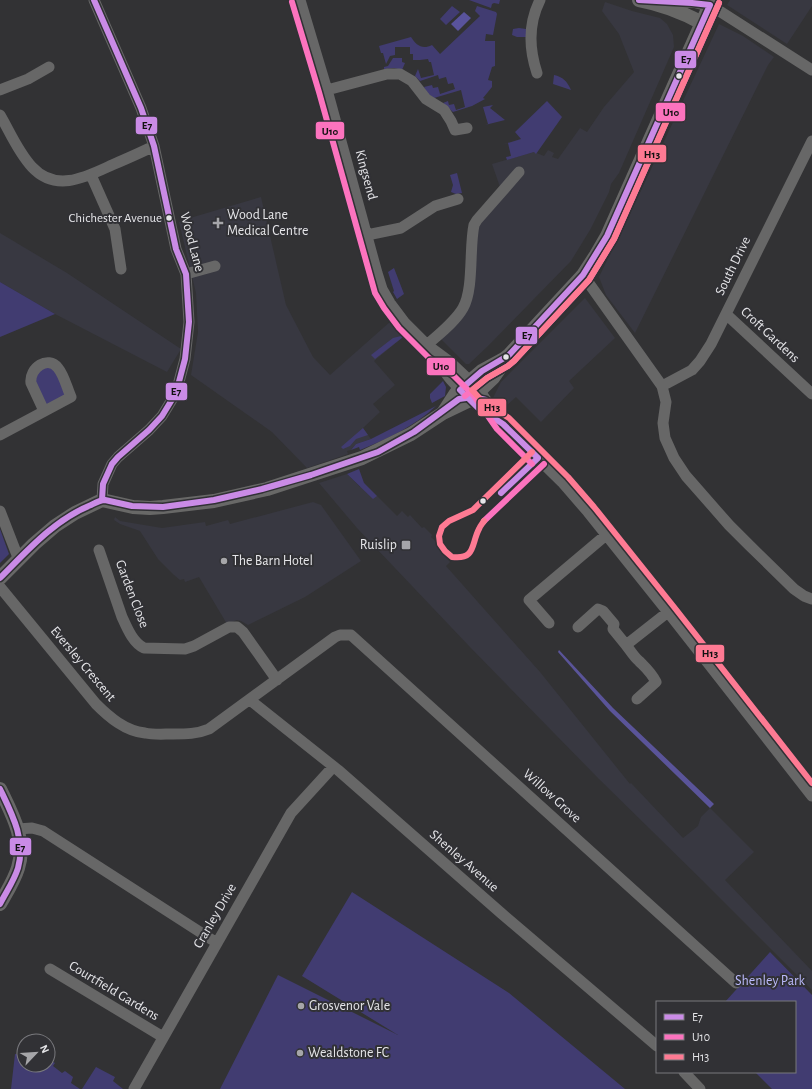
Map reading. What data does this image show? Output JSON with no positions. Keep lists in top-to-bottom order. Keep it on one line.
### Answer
{"streets":{"street":["Kingsend","Wood Lane","South Drive","Croft Gardens","Garden Close","Eversley Crescent","Willow Grove","Shenley Avenue","Cranley Drive","Courtfield Gardens"]},"crossings":[["South Drive","Croft Gardens"],["Garden Close","Eversley Crescent"],["Eversley Crescent","Willow Grove"],["Eversley Crescent","Shenley Avenue"],["Shenley Avenue","Cranley Drive"],["Cranley Drive","Courtfield Gardens"]],"parks":["Shenley Park"],"places":{"other":["Chichester Avenue","The Barn Hotel","Grosvenor Vale","Wealdstone FC"],"health":["Wood Lane Medical Centre"],"transit":["Ruislip"]},"lines":["transit line E7","transit line U10","transit line H13"],"legend":["E7","U10","H13"],"north":"top right"}
